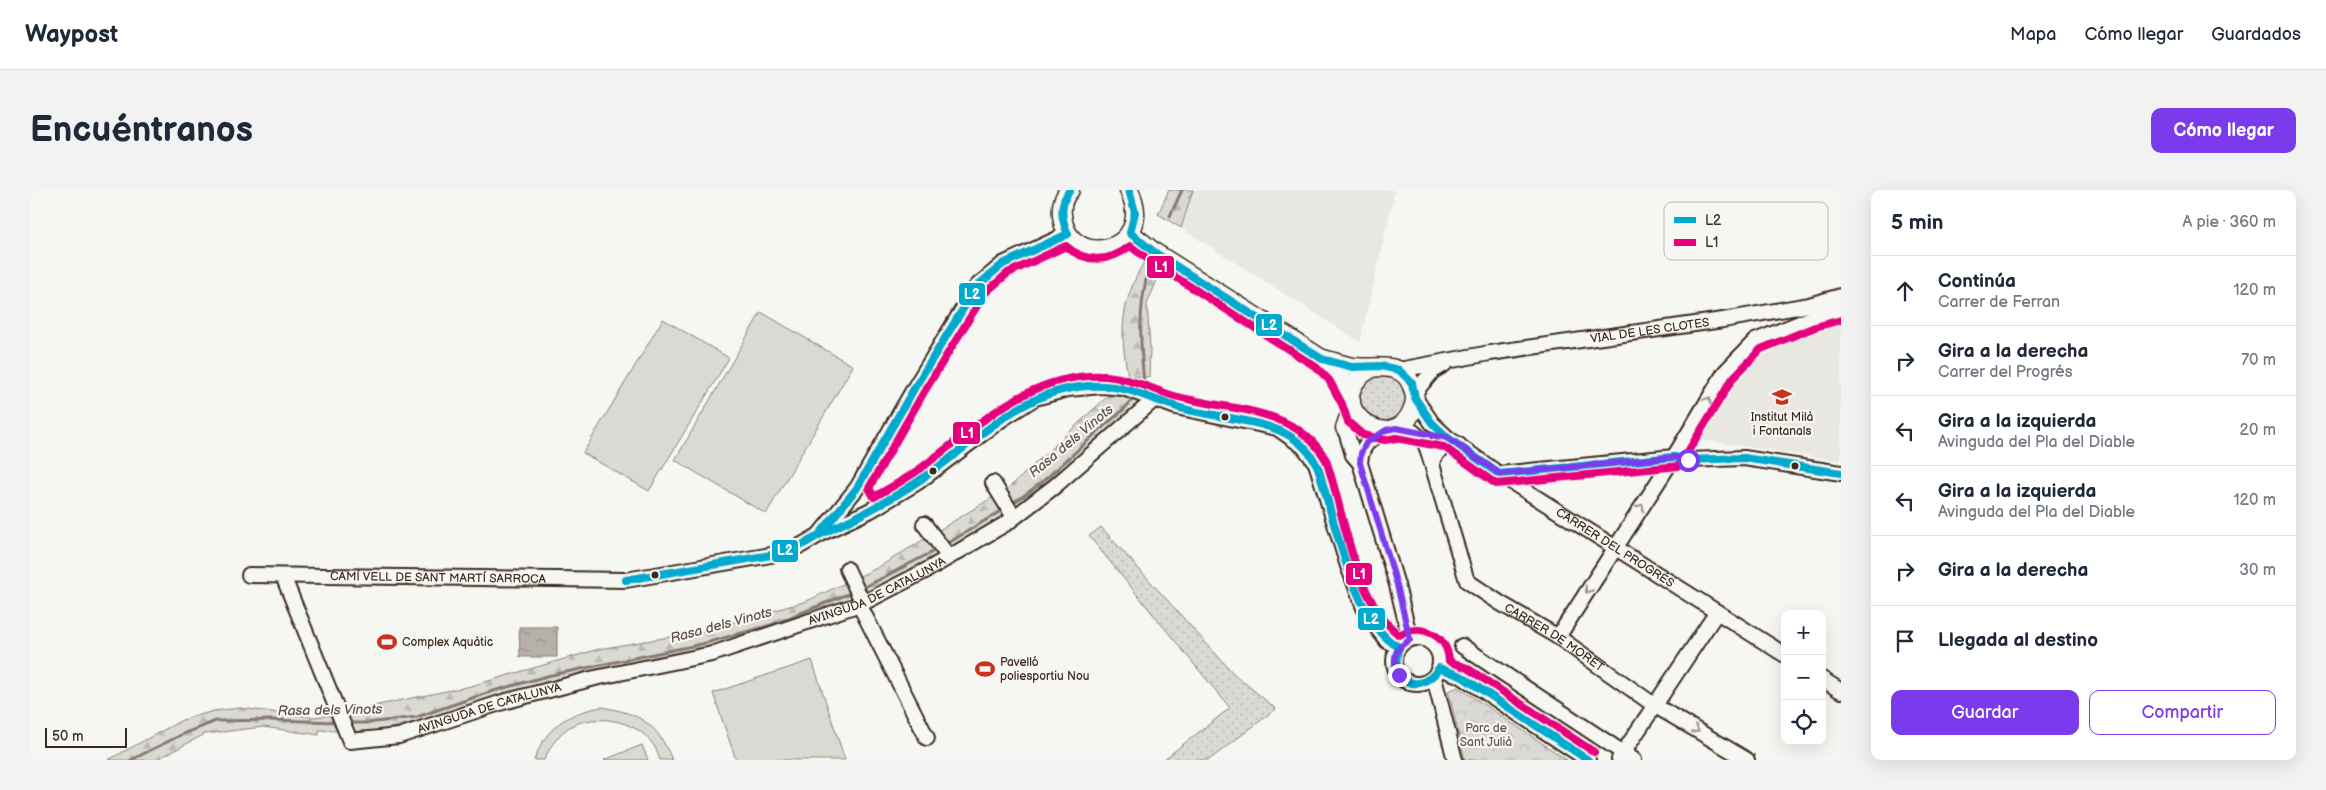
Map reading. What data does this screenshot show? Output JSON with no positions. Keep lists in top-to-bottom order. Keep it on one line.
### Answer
{"streets":{"street":["VIAL DE LES CLOTES","CARRER DEL PROGRÉS","CAMÍ VELL DE SANT MARTÍ SARROCA","AVINGUDA DE CATALUNYA","CARRER DE MORET"]},"crossings":[["VIAL DE LES CLOTES","CARRER DEL PROGRÉS"],["VIAL DE LES CLOTES","CARRER DE MORET"],["CARRER DEL PROGRÉS","CARRER DE MORET"],["CAMÍ VELL DE SANT MARTÍ SARROCA","AVINGUDA DE CATALUNYA"]],"water":["Rasa dels Vinots"],"parks":["Parc de Sant Julià"],"places":{"school or university":["Institut Milà i Fontanals"],"sports":["Complex Aquàtic","Pavelló poliesportiu Nou"]},"lines":["transit line L2","transit line L1"],"legend":["L2","L1"],"scale_bar":"50 m","page":{"header":"Waypost","nav":["Mapa","Cómo llegar","Guardados"],"buttons":["Cómo llegar",["Guardar","Compartir"]],"title":"Encuéntranos","heading":["5 min","A pie · 360 m"],"list":[["Continúa","Carrer de Ferran","120 m"],["Gira a la derecha","Carrer del Progrés","70 m"],["Gira a la izquierda","Avinguda del Pla del Diable","20 m"],["Gira a la izquierda","Avinguda del Pla del Diable","120 m"],["Gira a la derecha","30 m"],"Llegada al destino"],"map_buttons":["+","−"],"scale":"50 m"}}
